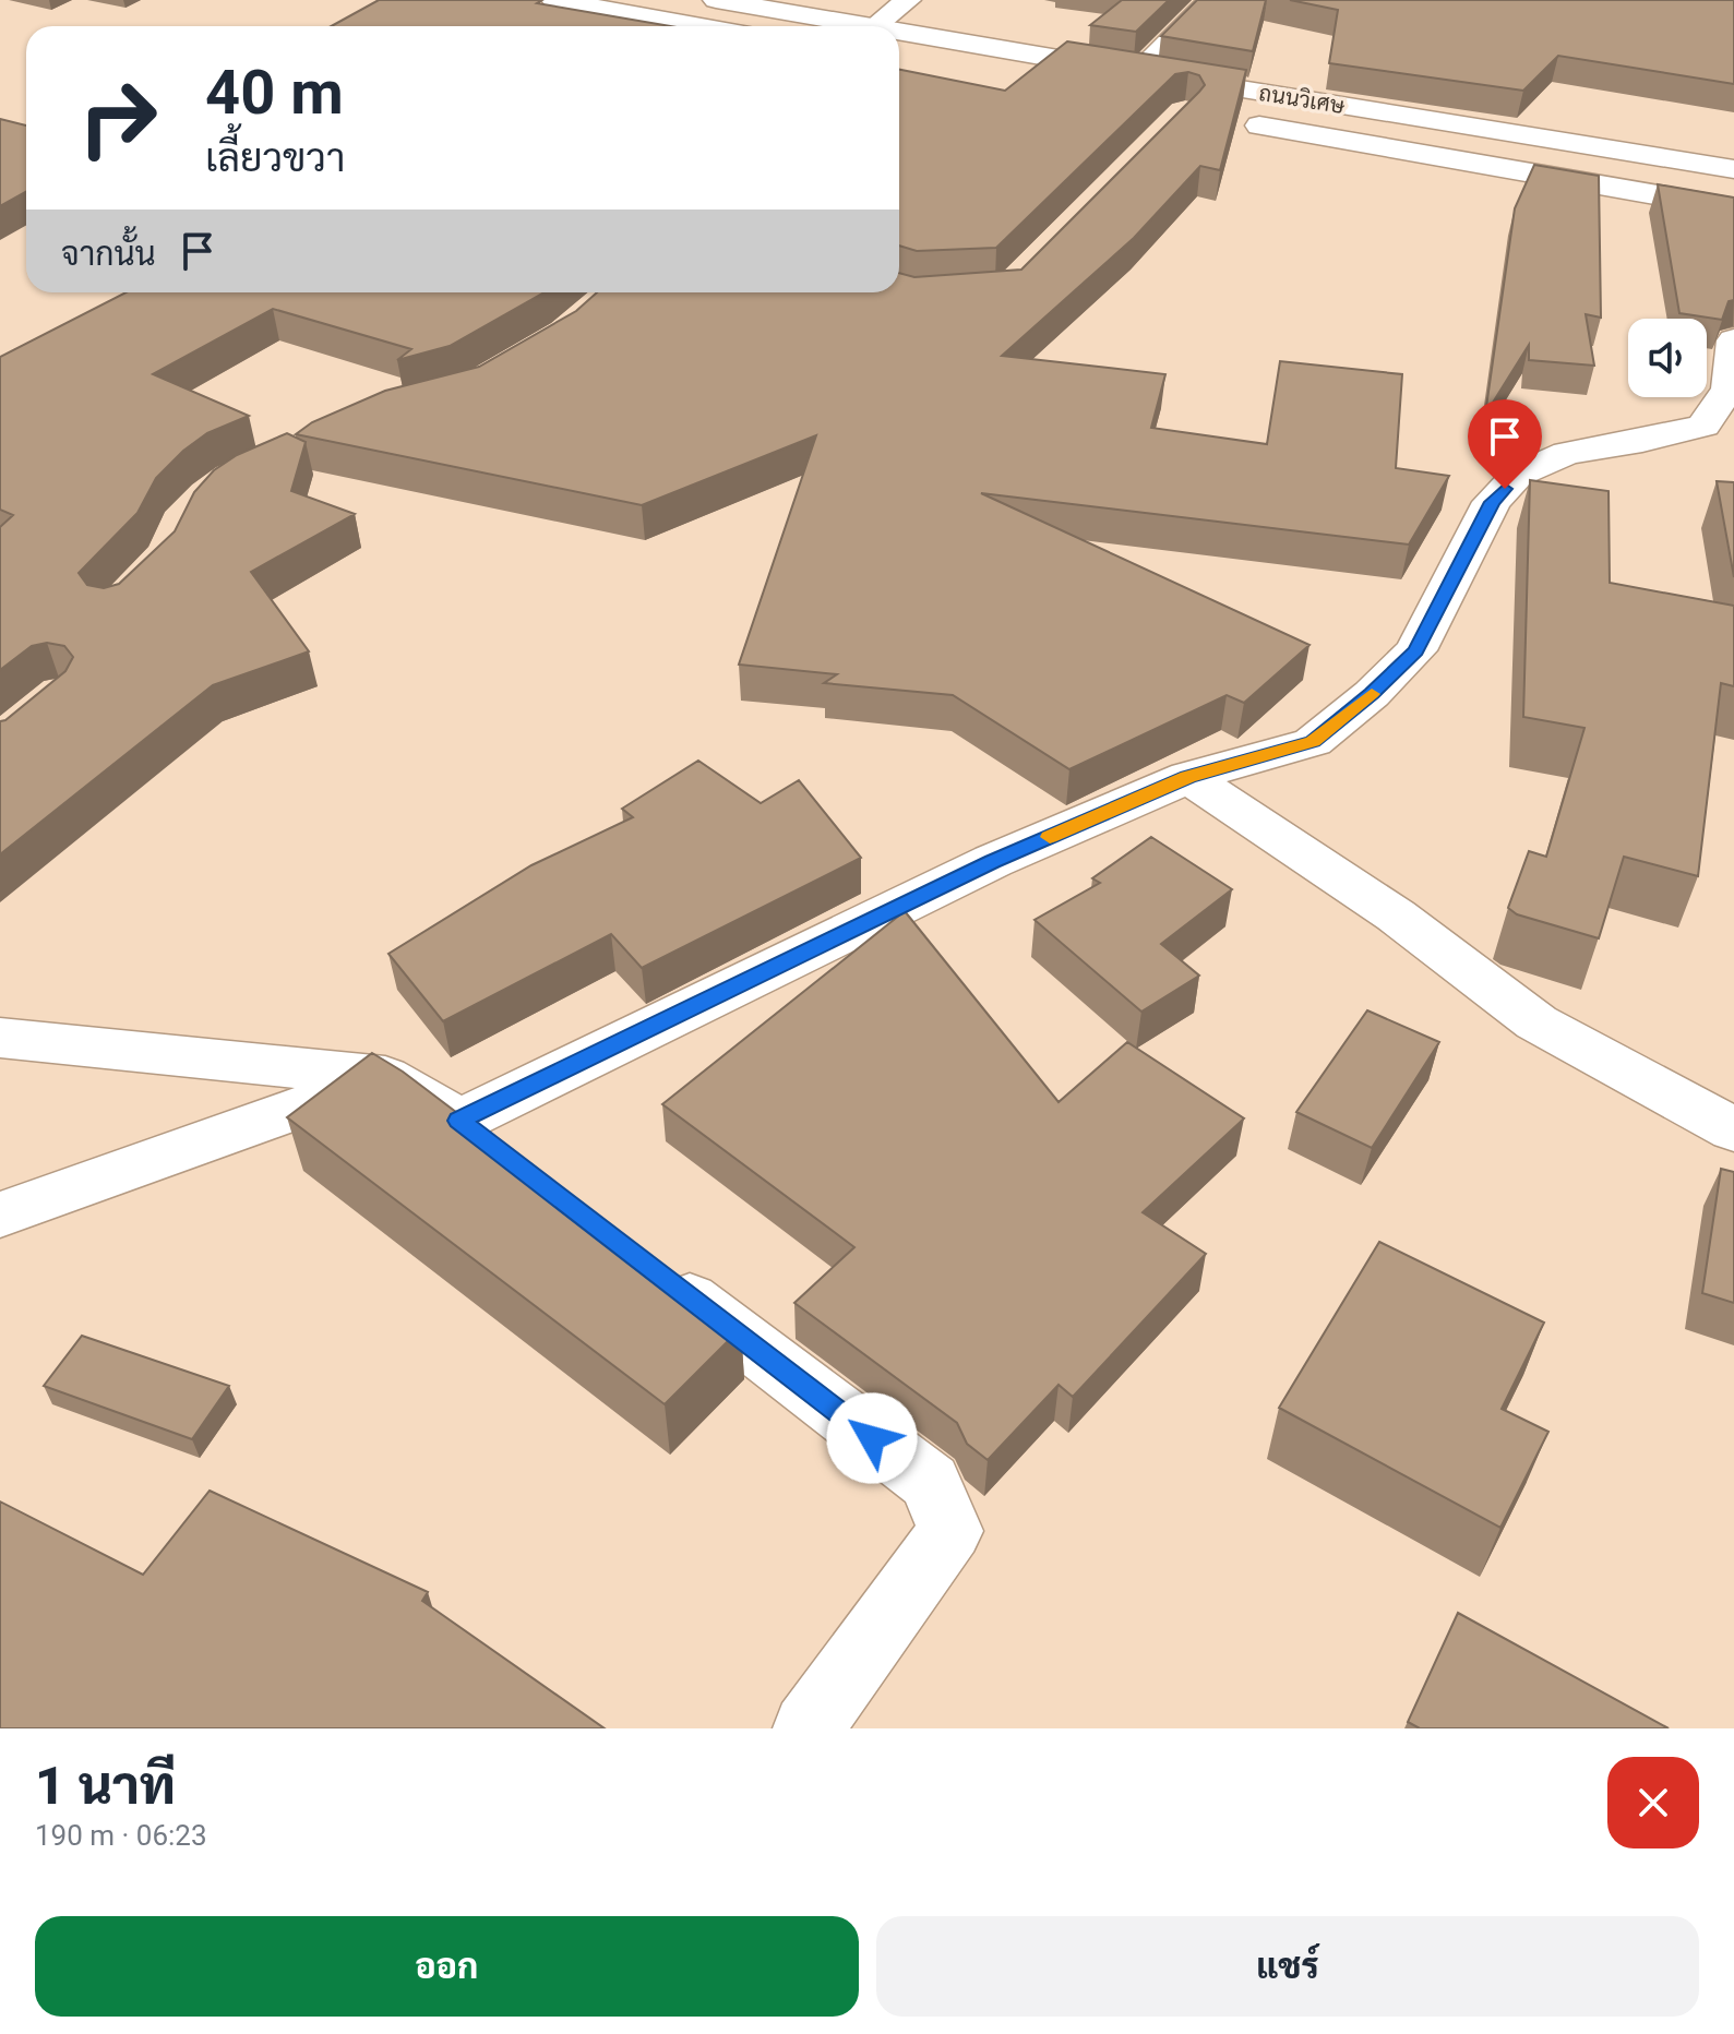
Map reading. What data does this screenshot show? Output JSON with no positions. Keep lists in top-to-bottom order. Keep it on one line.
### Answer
{"streets":{"street":["ถนนวิเศษ"]},"page":{"turn":["40 m","เลี้ยวขวา"],"then":"จากนั้น","heading":["1 นาที","190 m · 06:23"],"buttons":["ออก","แชร์"]}}
